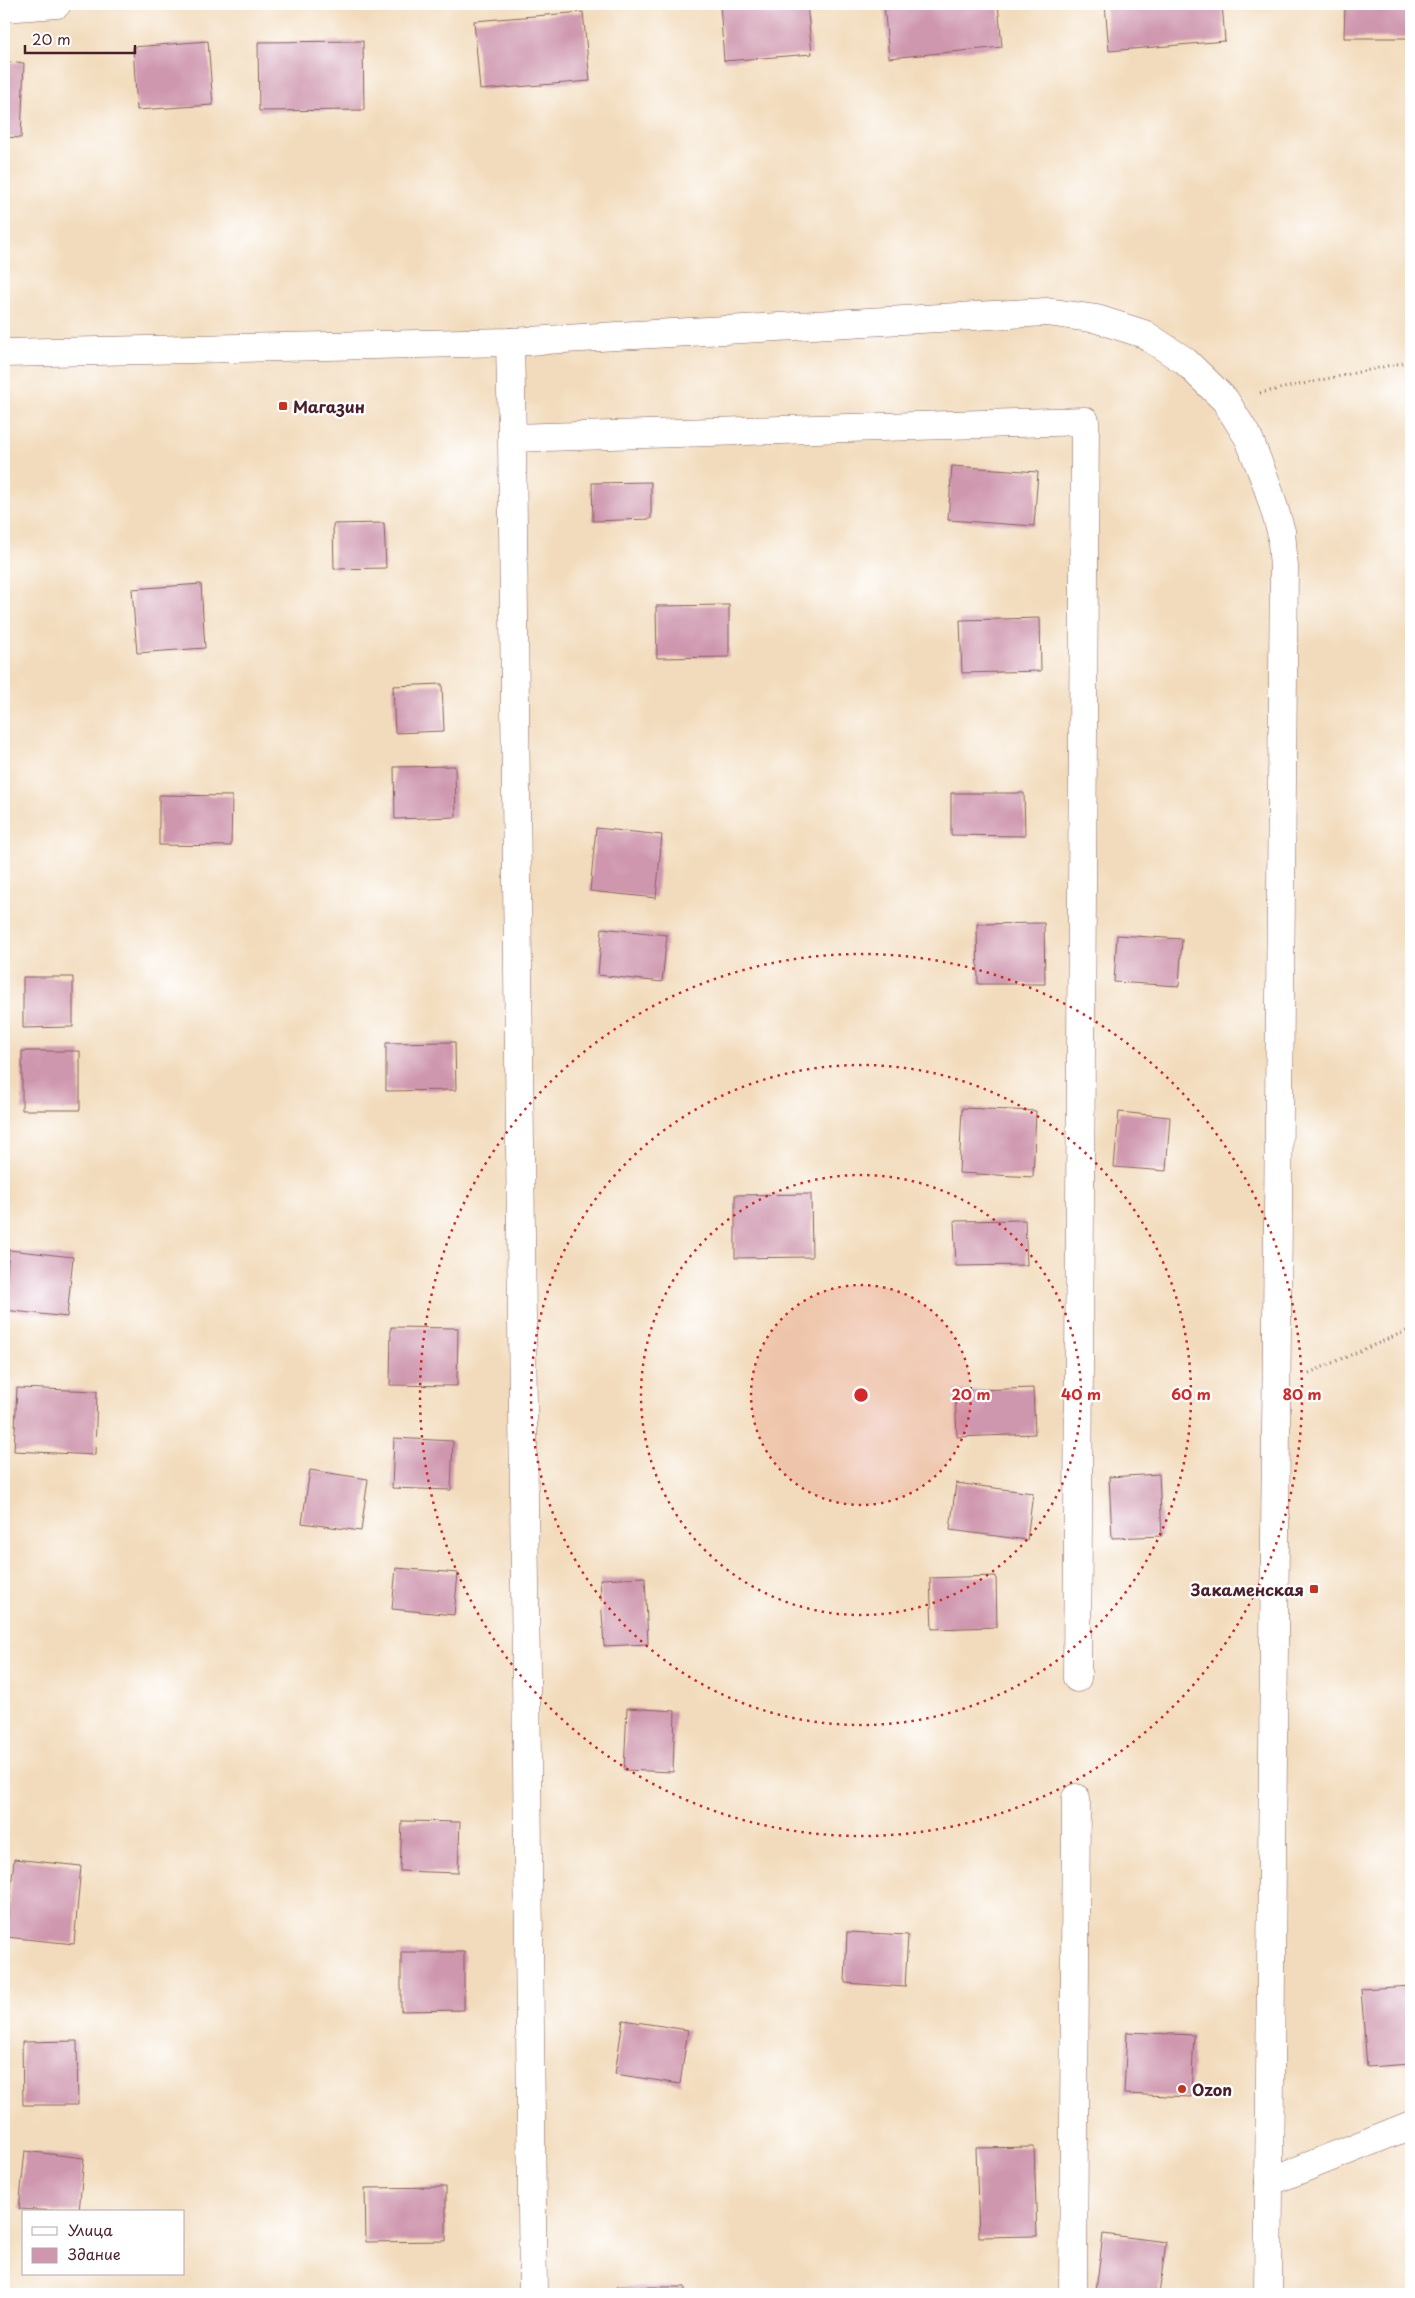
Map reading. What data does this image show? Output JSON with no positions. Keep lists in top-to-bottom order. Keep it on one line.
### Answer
{"places":{"transit":["Магазин","Закаменская"],"other":["Ozon"]},"legend":["Улица","Здание"],"scale_bar":"20 m","rings":["20 m","40 m","60 m","80 m"]}
